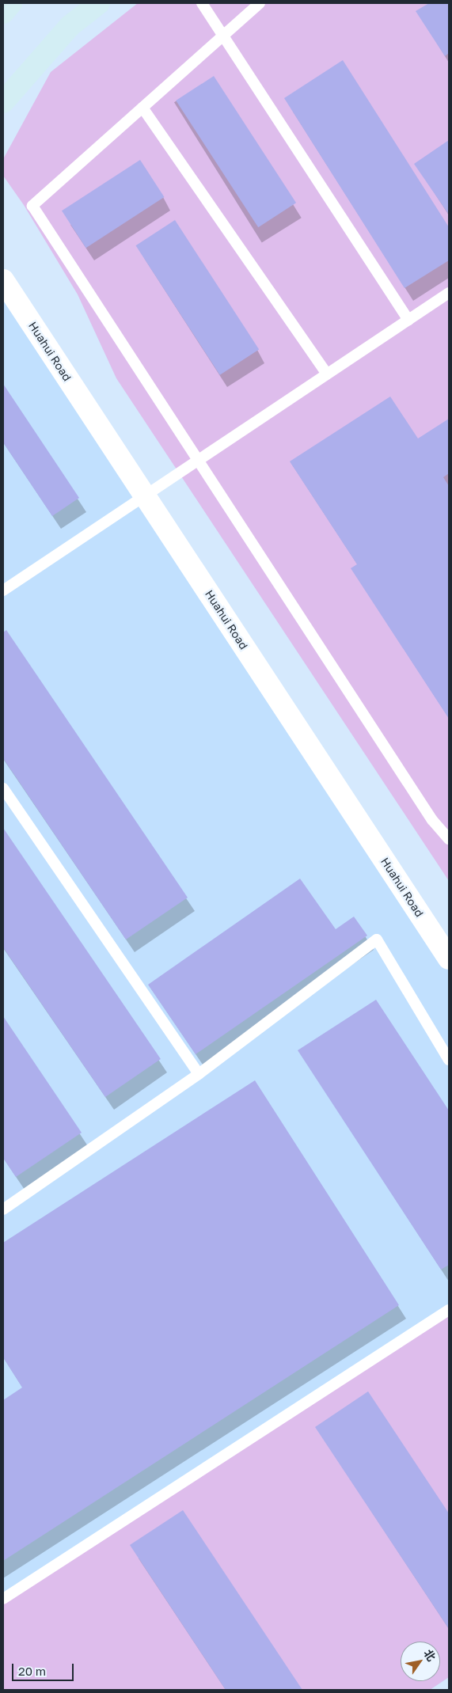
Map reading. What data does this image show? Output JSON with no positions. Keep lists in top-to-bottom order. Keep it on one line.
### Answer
{"streets":{"street":["Huahui Road"]},"scale_bar":"20 m","north":"top right"}
